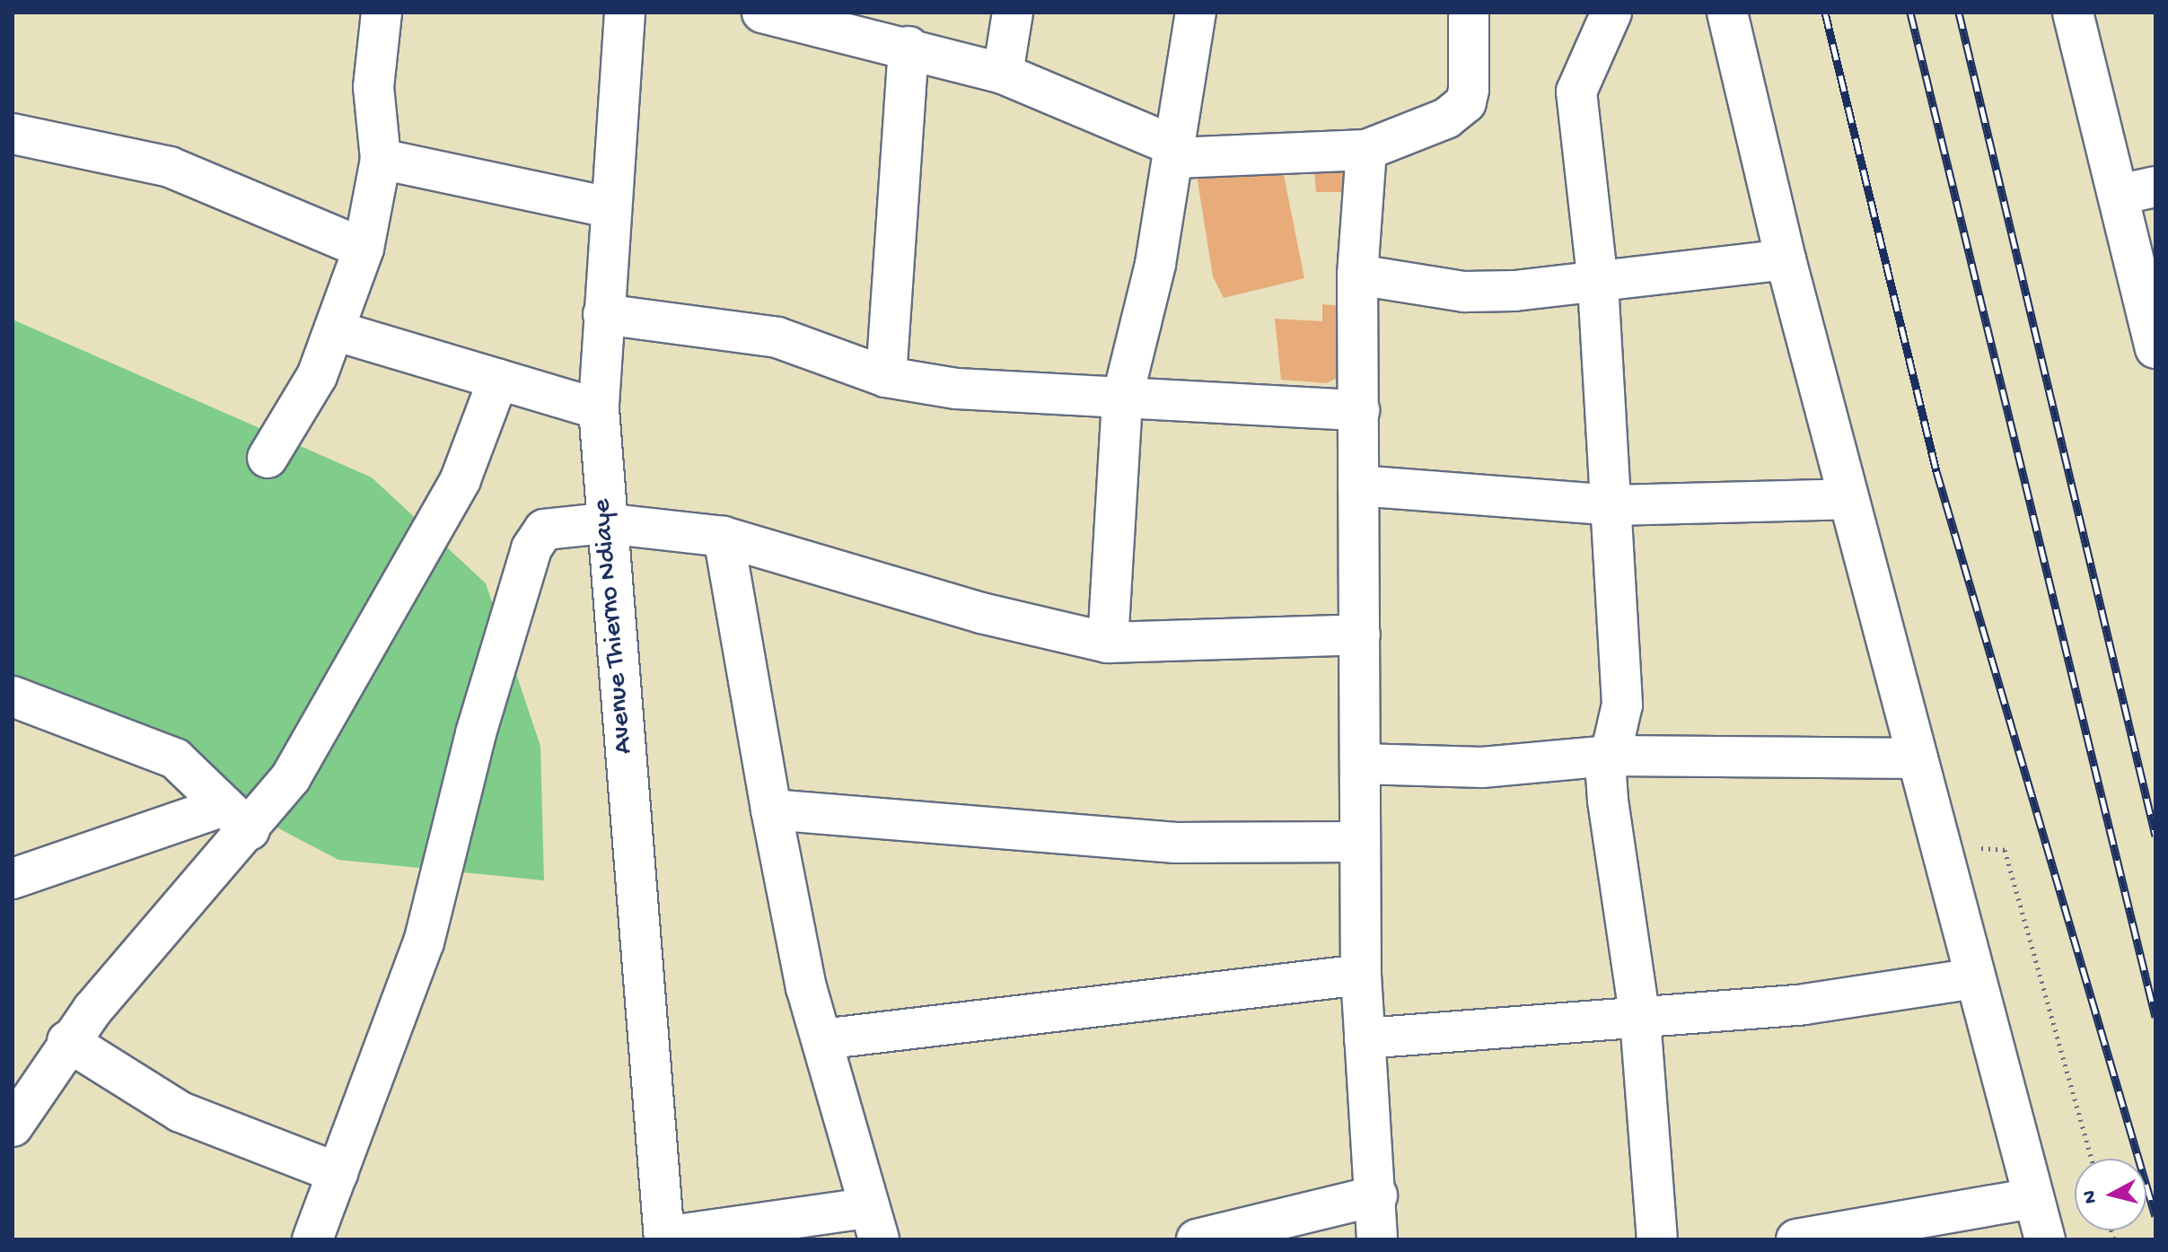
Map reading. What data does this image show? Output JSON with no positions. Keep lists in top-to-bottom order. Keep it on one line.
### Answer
{"streets":{"street":["Avenue Thierno Ndiaye"]},"north":"left"}
